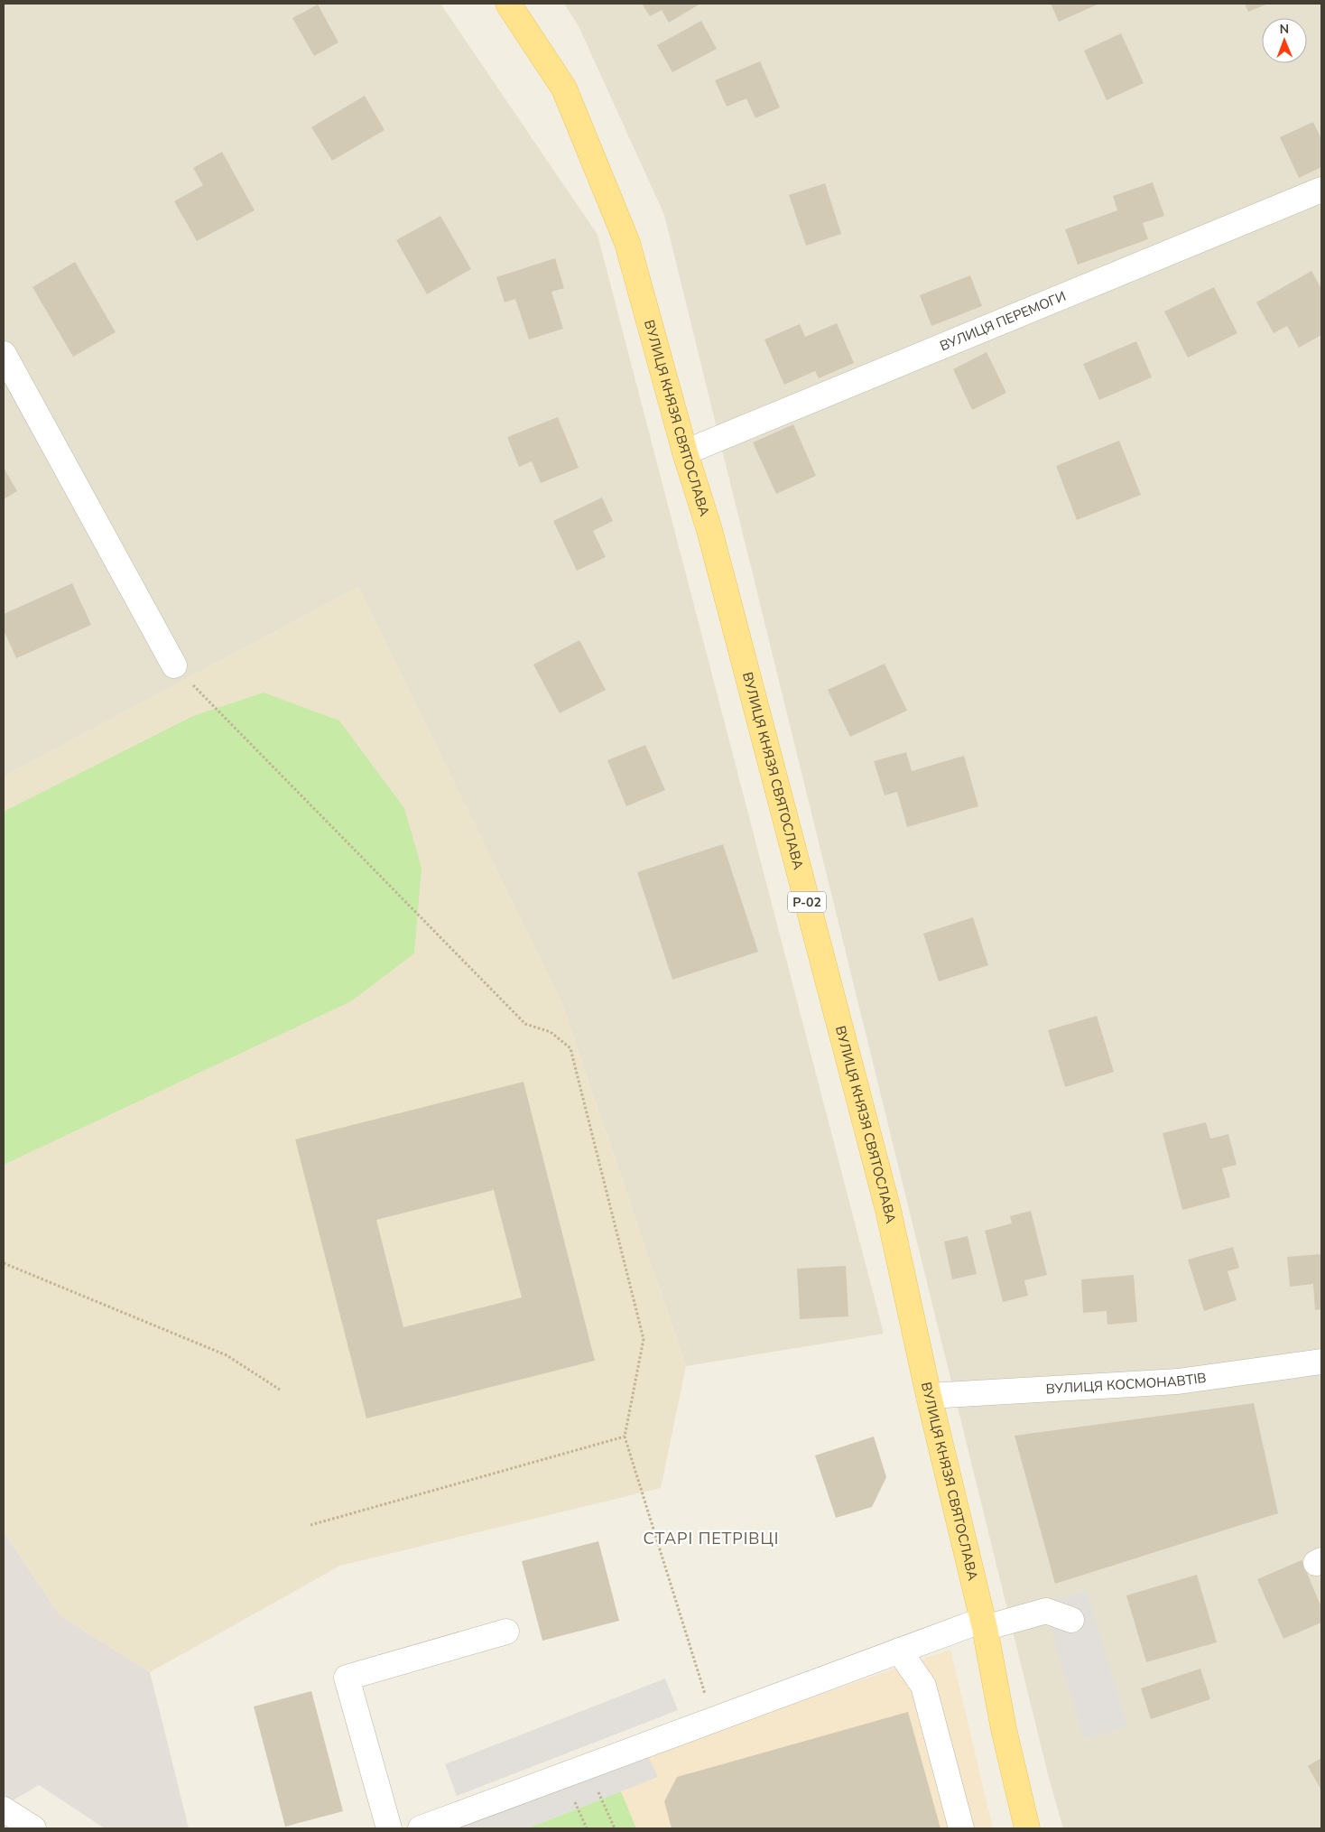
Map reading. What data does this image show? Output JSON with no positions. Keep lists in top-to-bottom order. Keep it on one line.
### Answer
{"streets":{"main road":["ВУЛИЦЯ КНЯЗЯ СВЯТОСЛАВА","Р-02"],"street":["ВУЛИЦЯ ПЕРЕМОГИ","ВУЛИЦЯ КОСМОНАВТІВ"]},"crossings":[["ВУЛИЦЯ ПЕРЕМОГИ","ВУЛИЦЯ КНЯЗЯ СВЯТОСЛАВА"],["ВУЛИЦЯ КНЯЗЯ СВЯТОСЛАВА","ВУЛИЦЯ КОСМОНАВТІВ"]],"districts":["СТАРІ ПЕТРІВЦІ"],"north":"top"}
